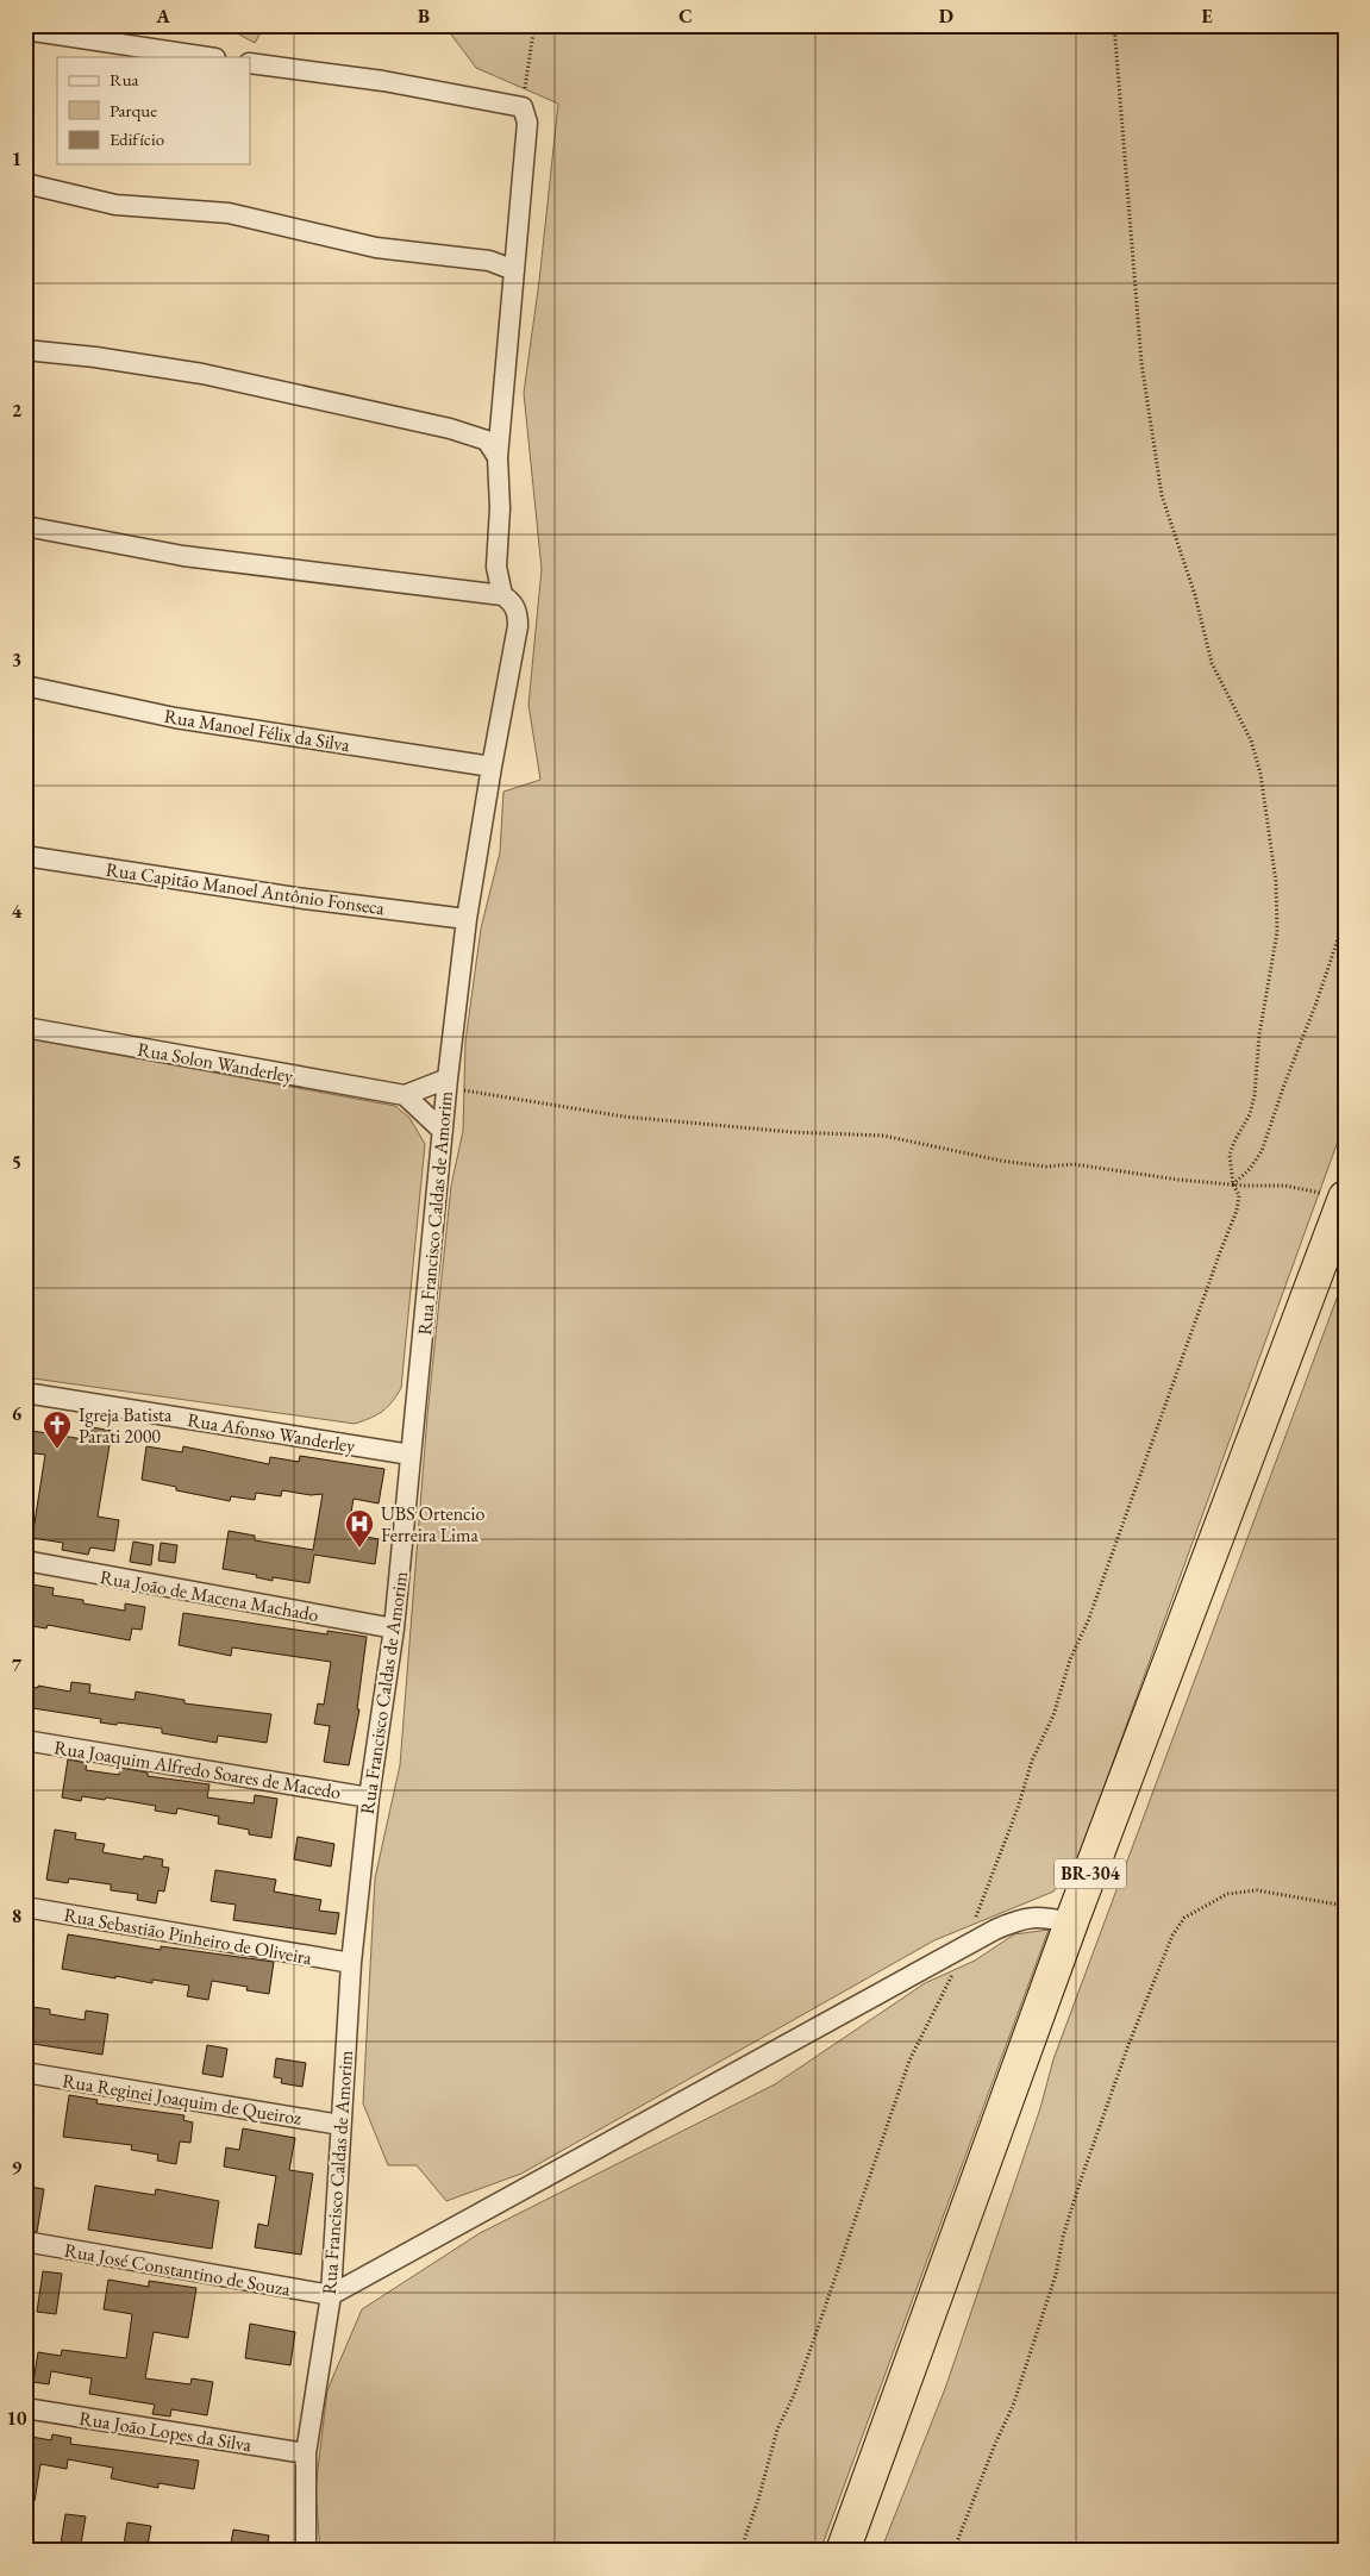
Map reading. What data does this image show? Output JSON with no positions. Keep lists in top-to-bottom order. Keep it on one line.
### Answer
{"streets":{"highway":["BR-304"],"street":["Rua Manoel Félix da Silva","Rua Capitão Manoel Antônio Fonseca","Rua Solon Wanderley","Rua Francisco Caldas de Amorim","Rua Afonso Wanderley","Rua João de Macena Machado","Rua Joaquim Alfredo Soares de Macedo","Rua Sebastião Pinheiro de Oliveira","Rua Reginei Joaquim de Queiroz","Rua José Constantino de Souza","Rua João Lopes da Silva"]},"crossings":[["Rua Manoel Félix da Silva","Rua Francisco Caldas de Amorim"],["Rua Capitão Manoel Antônio Fonseca","Rua Francisco Caldas de Amorim"],["Rua Francisco Caldas de Amorim","Rua Afonso Wanderley"],["Rua Francisco Caldas de Amorim","Rua João de Macena Machado"],["Rua Francisco Caldas de Amorim","Rua Joaquim Alfredo Soares de Macedo"],["Rua Francisco Caldas de Amorim","Rua Sebastião Pinheiro de Oliveira"],["Rua Francisco Caldas de Amorim","Rua Reginei Joaquim de Queiroz"],["Rua Francisco Caldas de Amorim","Rua José Constantino de Souza"],["Rua Francisco Caldas de Amorim","Rua João Lopes da Silva"]],"places":{"church":["Igreja Batista Parati 2000"],"hospital":["UBS Ortencio Ferreira Lima"]},"legend":["Rua","Parque","Edifício"],"grid":{"columns":["A","B","C","D","E"],"rows":["1","2","3","4","5","6","7","8","9","10"]}}
